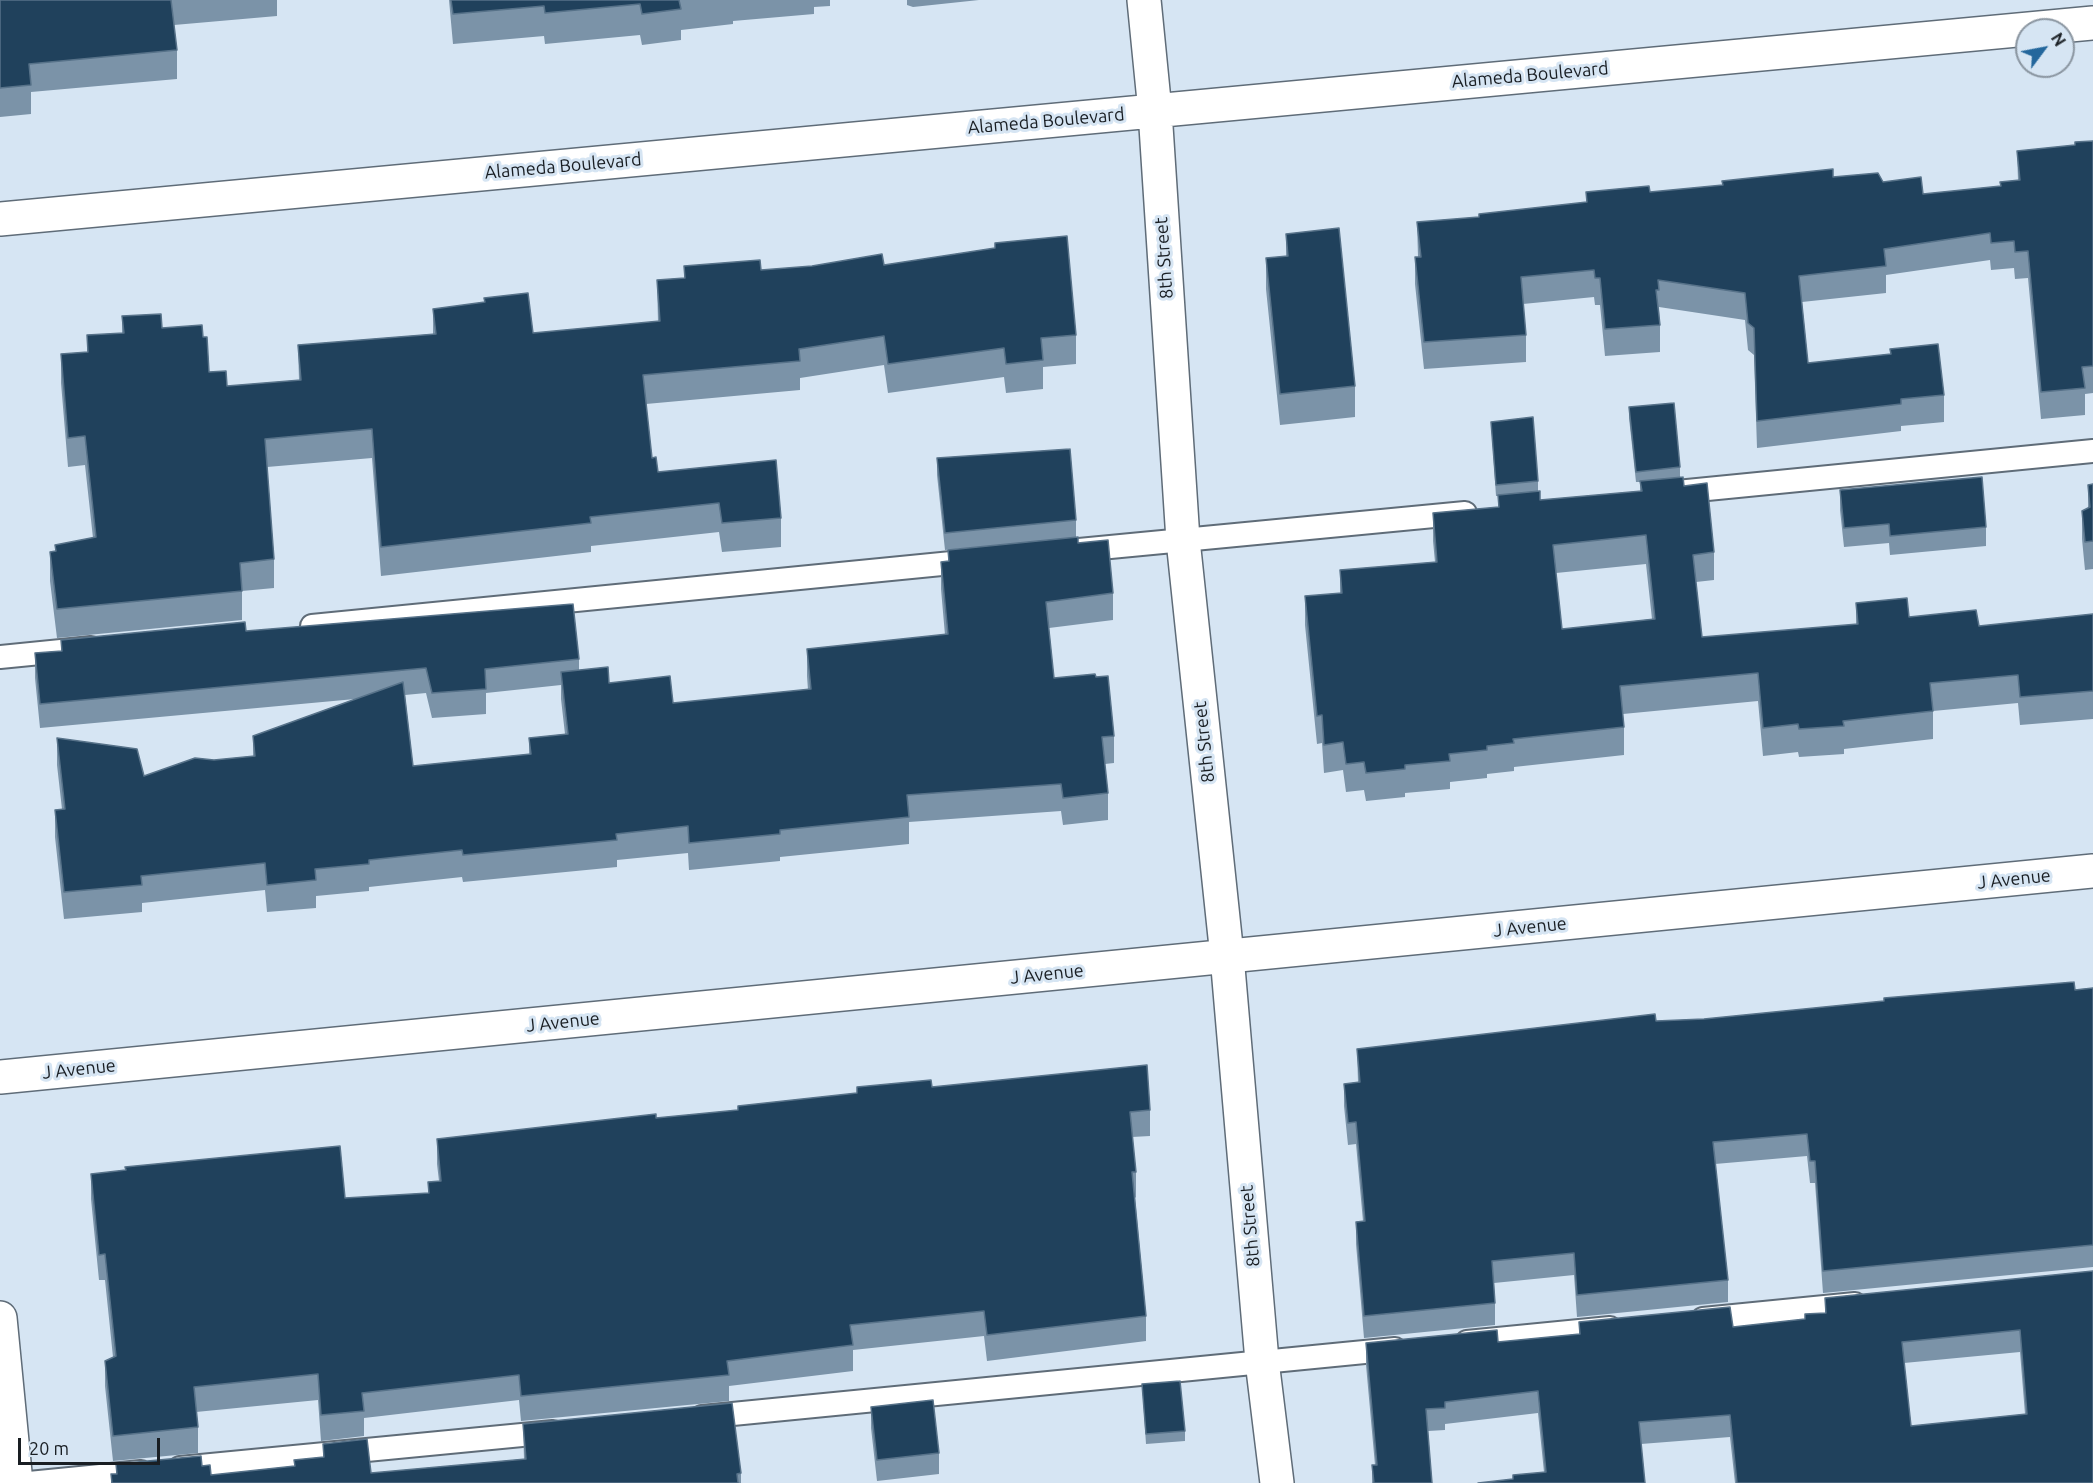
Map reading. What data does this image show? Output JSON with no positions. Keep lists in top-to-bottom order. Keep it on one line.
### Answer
{"streets":{"street":["Alameda Boulevard","8th Street","J Avenue"]},"crossings":[["Alameda Boulevard","8th Street"],["8th Street","J Avenue"]],"scale_bar":"20 m","north":"top right"}
